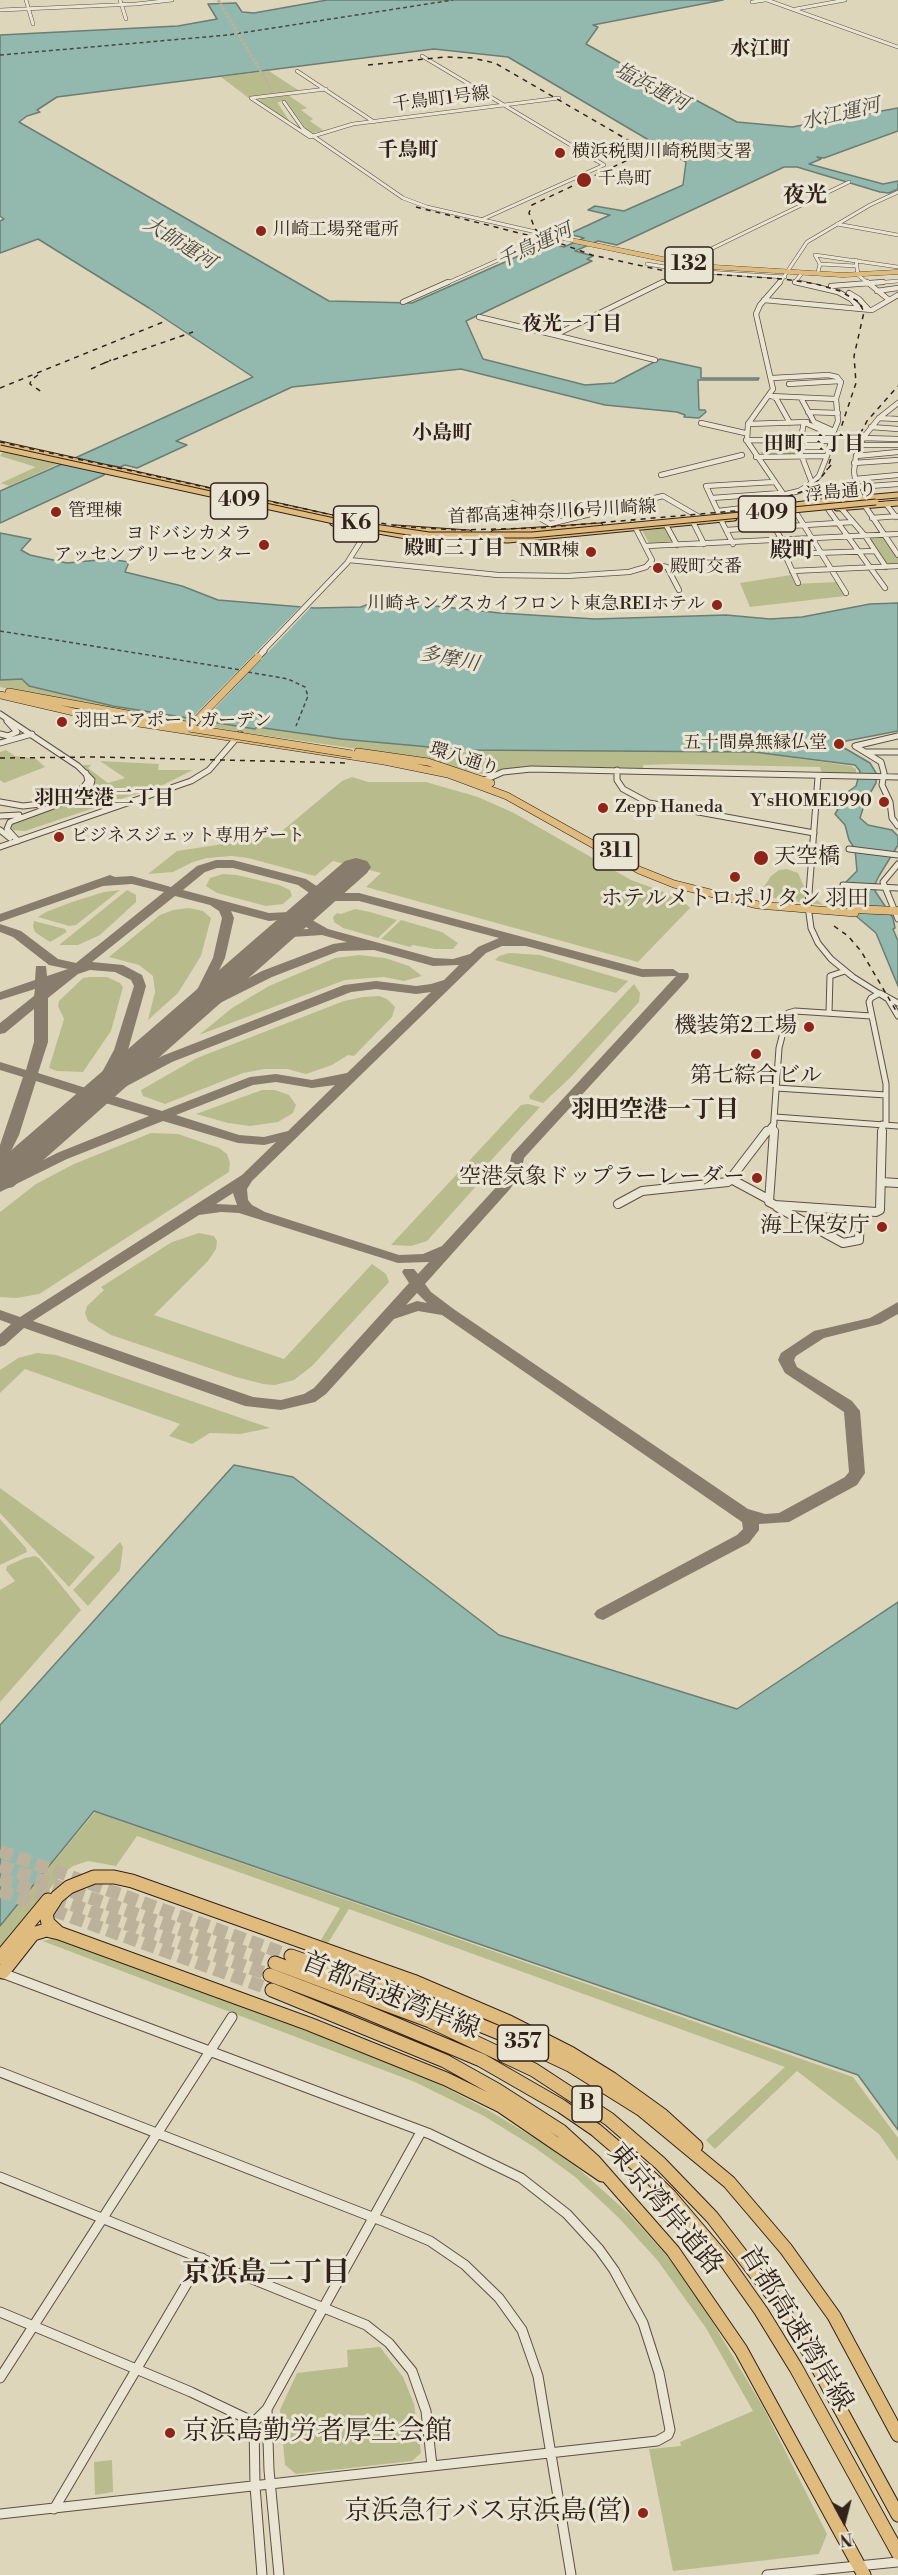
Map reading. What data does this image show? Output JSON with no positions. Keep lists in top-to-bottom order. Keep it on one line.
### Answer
{"streets":{"highway":["132","浮島通り","409","首都高速神奈川6号川崎線","K6","環八通り","首都高速湾岸線","357","B","東京湾岸道路"],"main road":["311"],"street":["千鳥町1号線"]},"crossings":[["千鳥町1号線","132"],["浮島通り","首都高速神奈川6号川崎線"]],"districts":["水江町","千鳥町","夜光","夜光一丁目","小島町","田町三丁目","殿町三丁目","殿町","羽田空港二丁目","羽田空港一丁目","京浜島二丁目"],"water":["塩浜運河","水江運河","大師運河","千鳥運河","多摩川"],"places":["横浜税関川崎税関支署","千鳥町","川崎工場発電所","管理棟","ヨドバシカメラ アッセンブリーセンター","NMR棟","殿町交番","川崎キングスカイフロント東急REIホテル","羽田エアポートガーデン","五十間鼻無縁仏堂","Y'sHOME1990","Zepp Haneda","ビジネスジェット専用ゲート","天空橋","ホテルメトロポリタン 羽田","機装第2工場","第七綜合ビル","空港気象ドップラーレーダー","海上保安庁","京浜島勤労者厚生会館","京浜急行バス京浜島(営)"],"north":"bottom"}
